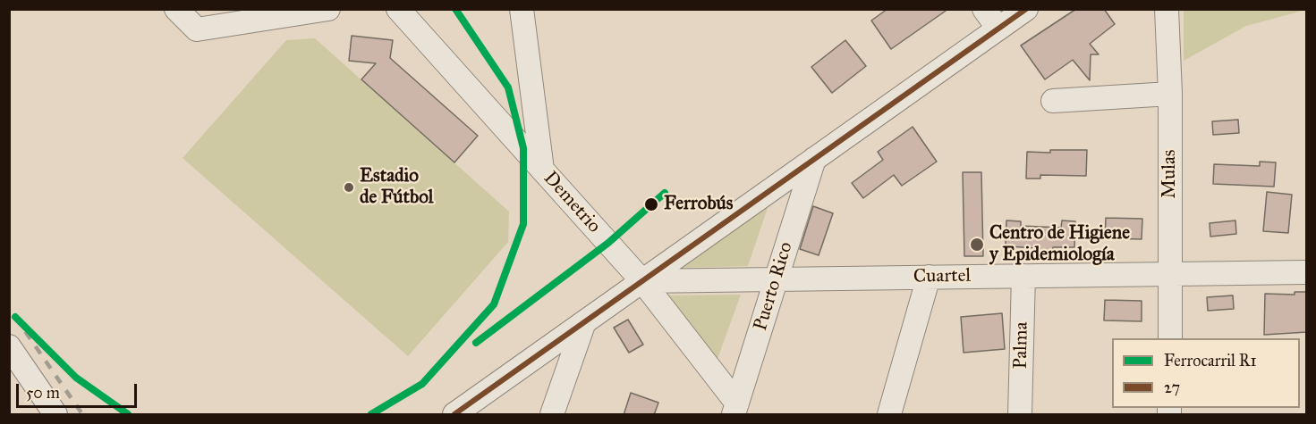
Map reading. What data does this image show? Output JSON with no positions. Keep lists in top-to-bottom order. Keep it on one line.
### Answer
{"streets":{"street":["Mulas","Demetrio","Cuartel","Puerto Rico","Palma"]},"crossings":[["Mulas","Cuartel"],["Demetrio","Cuartel"],["Demetrio","Puerto Rico"],["Cuartel","Puerto Rico"],["Cuartel","Palma"]],"places":["Estadio de Fútbol","Ferrobús","Centro de Higiene y Epidemiología"],"lines":["rail line R1","transit line 27"],"legend":["Ferrocarril R1","27"],"scale_bar":"50 m"}
